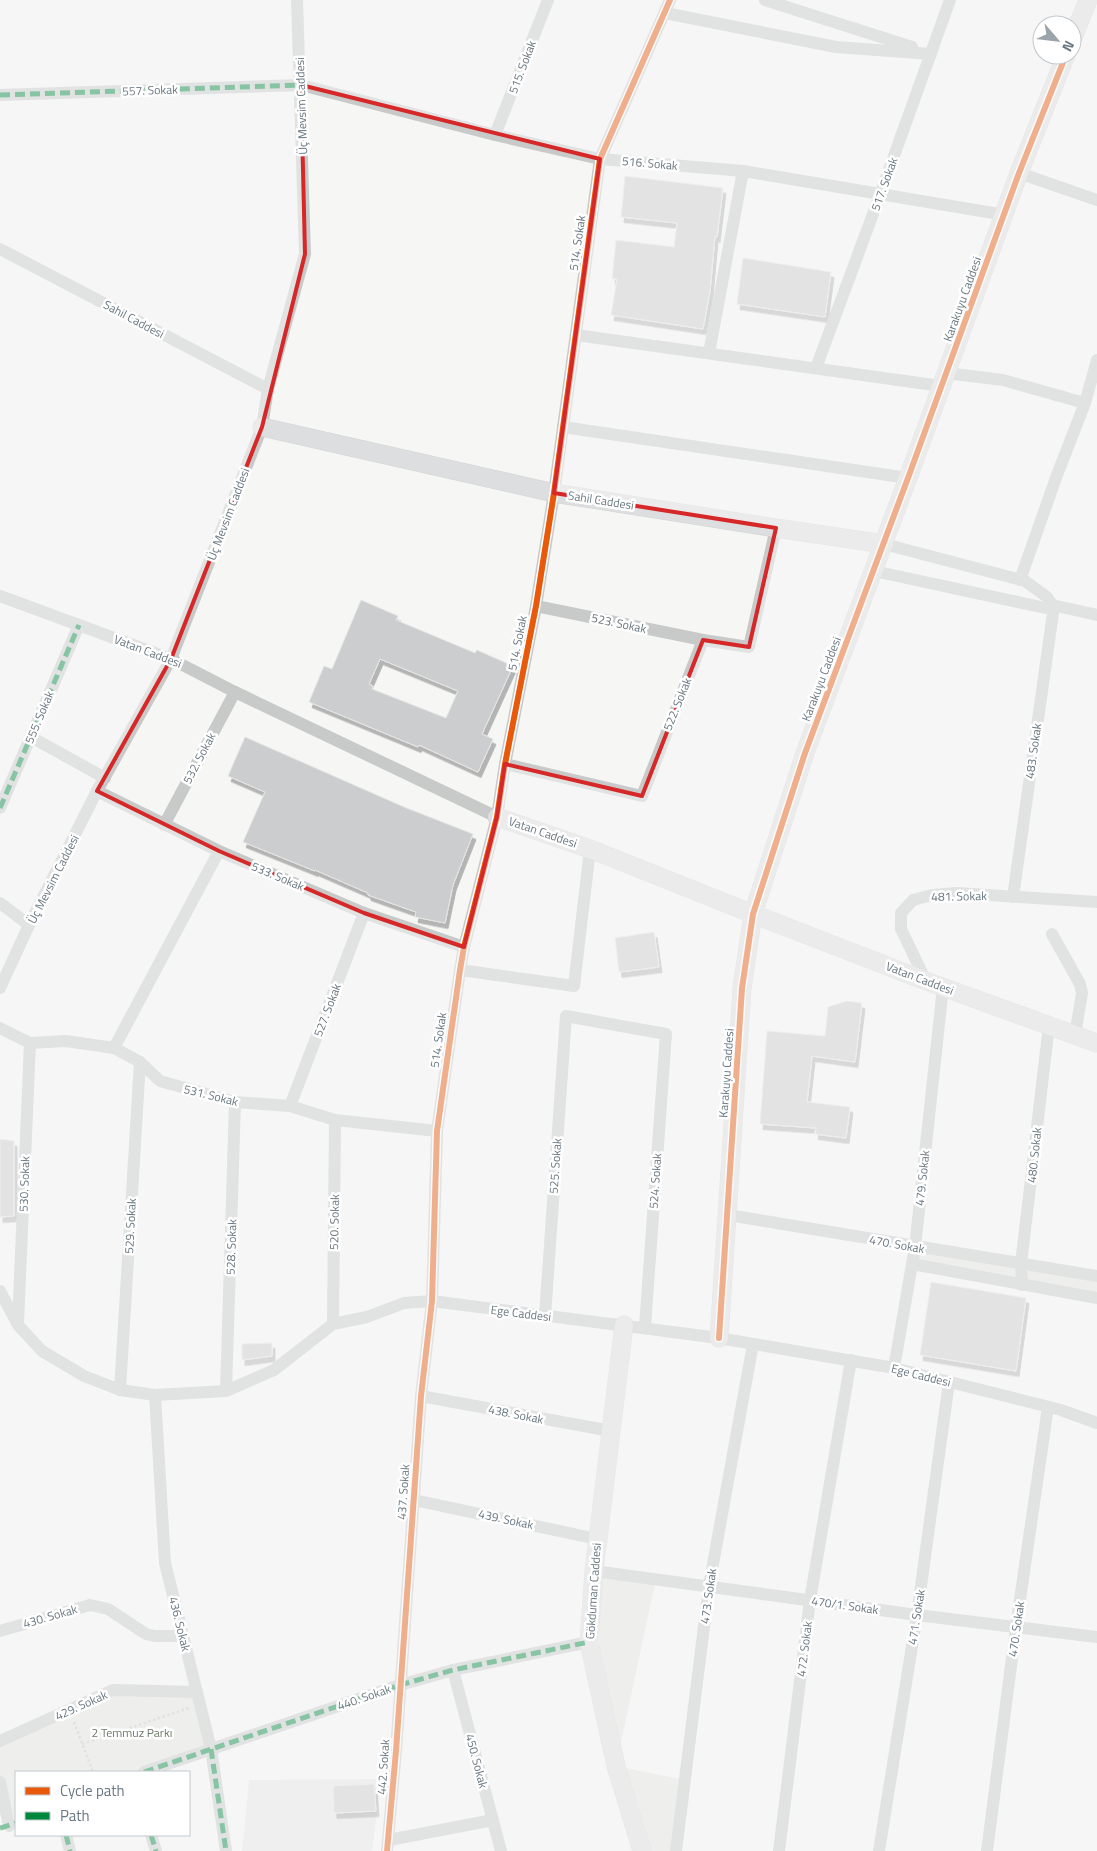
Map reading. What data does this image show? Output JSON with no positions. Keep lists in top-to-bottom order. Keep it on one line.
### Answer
{"streets":{"street":["515. Sokak","557. Sokak","Üç Mevsim Caddesi","516. Sokak","517. Sokak","514. Sokak","Karakuyu Caddesi","Sahil Caddesi","523. Sokak","Vatan Caddesi","522. Sokak","555. Sokak","483. Sokak","532. Sokak","533. Sokak","481. Sokak","527. Sokak","531. Sokak","480. Sokak","525. Sokak","479. Sokak","524. Sokak","530. Sokak","520. Sokak","529. Sokak","470. Sokak","528. Sokak","Ege Caddesi","438. Sokak","437. Sokak","439. Sokak","Gökduman Caddesi","473. Sokak","470/1. Sokak","430. Sokak","471. Sokak","436. Sokak","472. Sokak","440. Sokak","429. Sokak","450. Sokak","442. Sokak"]},"crossings":[["515. Sokak","516. Sokak"],["557. Sokak","Üç Mevsim Caddesi"],["557. Sokak","516. Sokak"],["Üç Mevsim Caddesi","516. Sokak"],["Üç Mevsim Caddesi","Sahil Caddesi"],["Üç Mevsim Caddesi","Vatan Caddesi"],["Üç Mevsim Caddesi","533. Sokak"],["516. Sokak","517. Sokak"],["516. Sokak","514. Sokak"],["516. Sokak","Karakuyu Caddesi"],["514. Sokak","Sahil Caddesi"],["514. Sokak","523. Sokak"],["514. Sokak","Vatan Caddesi"],["514. Sokak","522. Sokak"],["514. Sokak","533. Sokak"],["514. Sokak","531. Sokak"],["514. Sokak","Ege Caddesi"],["514. Sokak","437. Sokak"],["Karakuyu Caddesi","Sahil Caddesi"],["Karakuyu Caddesi","Vatan Caddesi"],["Karakuyu Caddesi","470. Sokak"],["Karakuyu Caddesi","Ege Caddesi"],["523. Sokak","522. Sokak"],["Vatan Caddesi","555. Sokak"],["Vatan Caddesi","532. Sokak"],["Vatan Caddesi","481. Sokak"],["Vatan Caddesi","480. Sokak"],["Vatan Caddesi","479. Sokak"],["483. Sokak","481. Sokak"],["532. Sokak","533. Sokak"],["533. Sokak","527. Sokak"],["527. Sokak","531. Sokak"],["531. Sokak","530. Sokak"],["531. Sokak","520. Sokak"],["531. Sokak","529. Sokak"],["531. Sokak","528. Sokak"],["480. Sokak","470. Sokak"],["525. Sokak","524. Sokak"],["525. Sokak","Ege Caddesi"],["479. Sokak","470. Sokak"],["479. Sokak","Ege Caddesi"],["524. Sokak","Ege Caddesi"],["530. Sokak","Ege Caddesi"],["520. Sokak","Ege Caddesi"],["529. Sokak","Ege Caddesi"],["470. Sokak","Ege Caddesi"],["470. Sokak","470/1. Sokak"],["528. Sokak","Ege Caddesi"],["Ege Caddesi","437. Sokak"],["Ege Caddesi","Gökduman Caddesi"],["Ege Caddesi","473. Sokak"],["Ege Caddesi","471. Sokak"],["Ege Caddesi","436. Sokak"],["Ege Caddesi","472. Sokak"],["438. Sokak","437. Sokak"],["438. Sokak","Gökduman Caddesi"],["437. Sokak","439. Sokak"],["437. Sokak","440. Sokak"],["437. Sokak","442. Sokak"],["439. Sokak","Gökduman Caddesi"],["Gökduman Caddesi","470/1. Sokak"],["Gökduman Caddesi","440. Sokak"],["473. Sokak","470/1. Sokak"],["470/1. Sokak","471. Sokak"],["470/1. Sokak","472. Sokak"],["430. Sokak","436. Sokak"],["436. Sokak","440. Sokak"],["436. Sokak","429. Sokak"],["440. Sokak","450. Sokak"],["440. Sokak","442. Sokak"]],"parks":["2 Temmuz Parkı"],"legend":["Cycle path","Path"],"north":"bottom right"}
